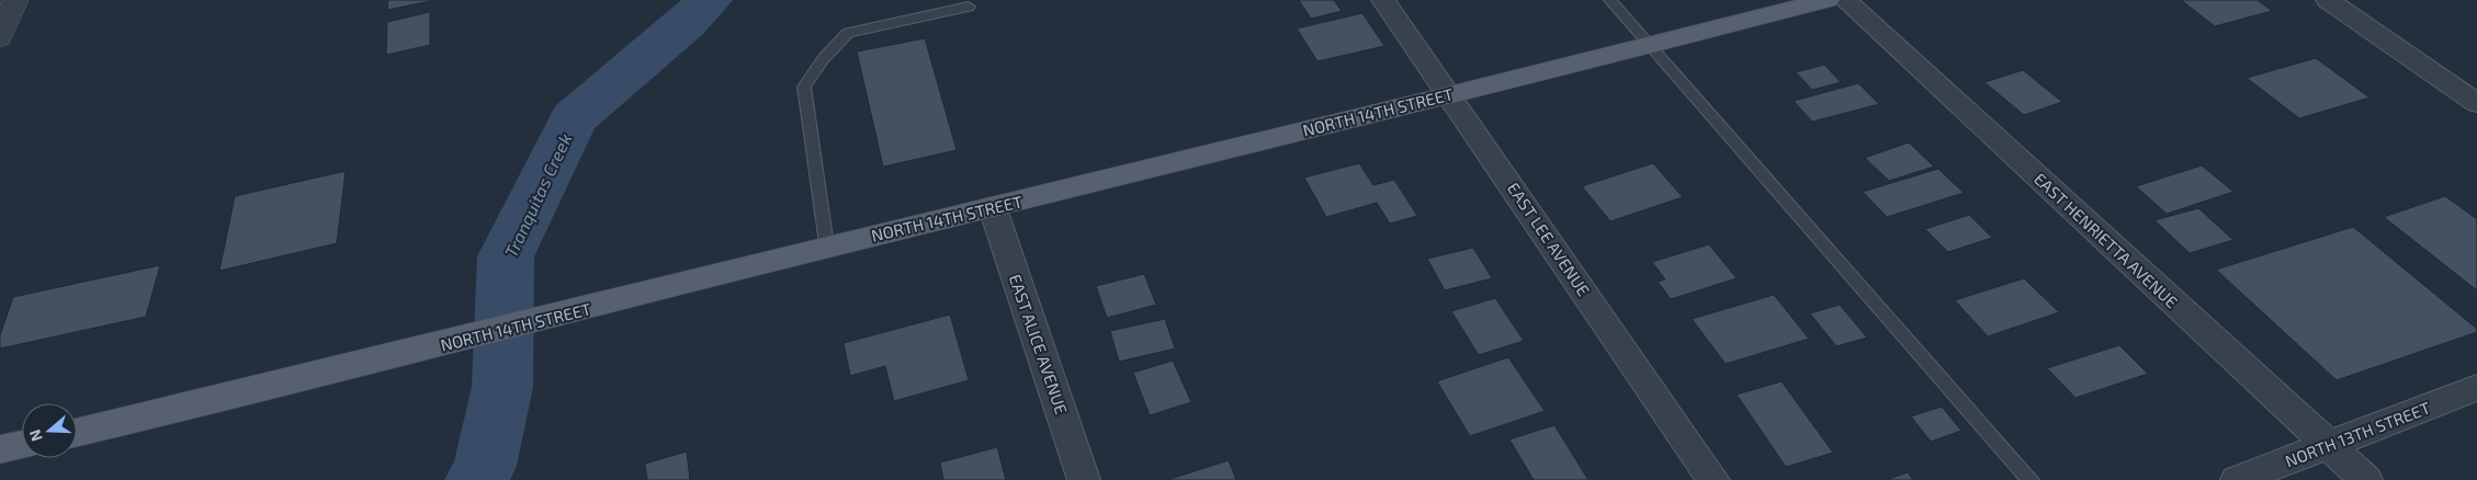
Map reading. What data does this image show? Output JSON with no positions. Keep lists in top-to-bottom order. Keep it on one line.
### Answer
{"streets":{"main road":["NORTH 14TH STREET"],"street":["EAST LEE AVENUE","EAST HENRIETTA AVENUE","EAST ALICE AVENUE","NORTH 13TH STREET"]},"crossings":[["NORTH 14TH STREET","EAST LEE AVENUE"],["NORTH 14TH STREET","EAST ALICE AVENUE"],["EAST HENRIETTA AVENUE","NORTH 13TH STREET"]],"water":["Tranquitas Creek"],"north":"left"}
